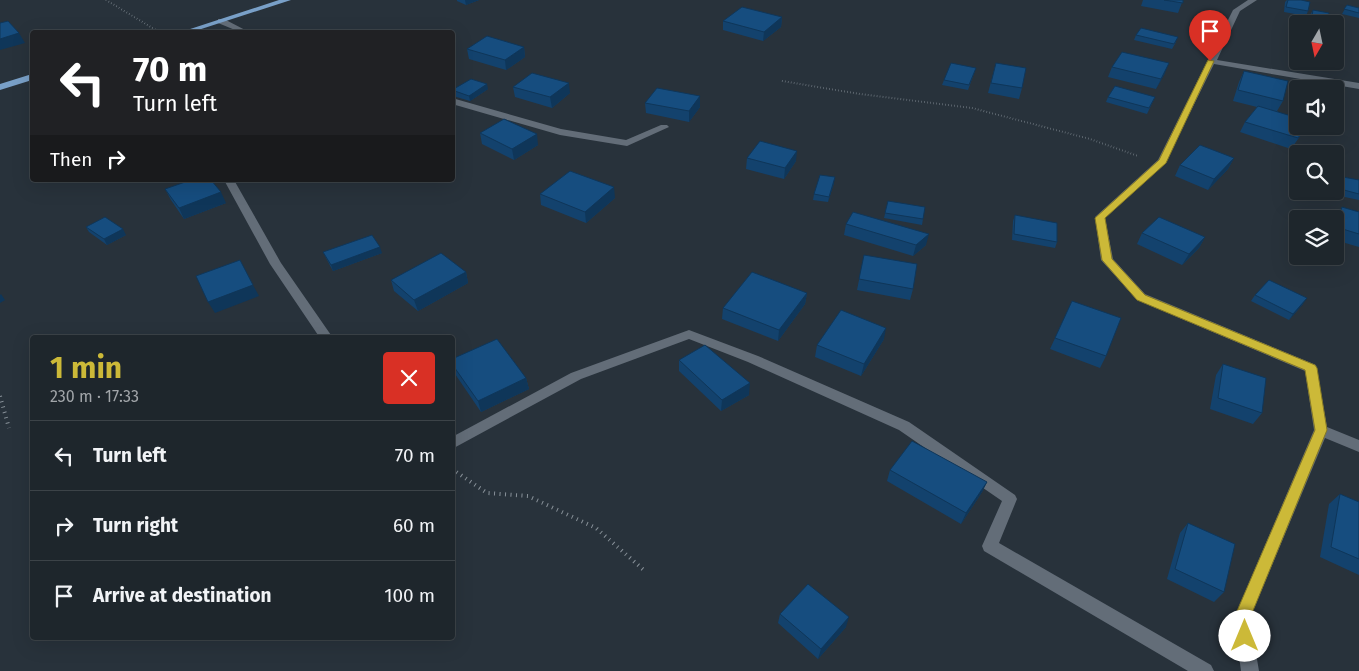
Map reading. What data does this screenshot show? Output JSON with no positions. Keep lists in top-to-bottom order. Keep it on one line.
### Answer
{"north":"bottom","page":{"turn":["70 m","Turn left"],"then":"Then","heading":["1 min","230 m · 17:33"],"list":[{"name":"Turn left","value":"70 m"},{"name":"Turn right","value":"60 m"},{"name":"Arrive at destination","value":"100 m"}]}}
